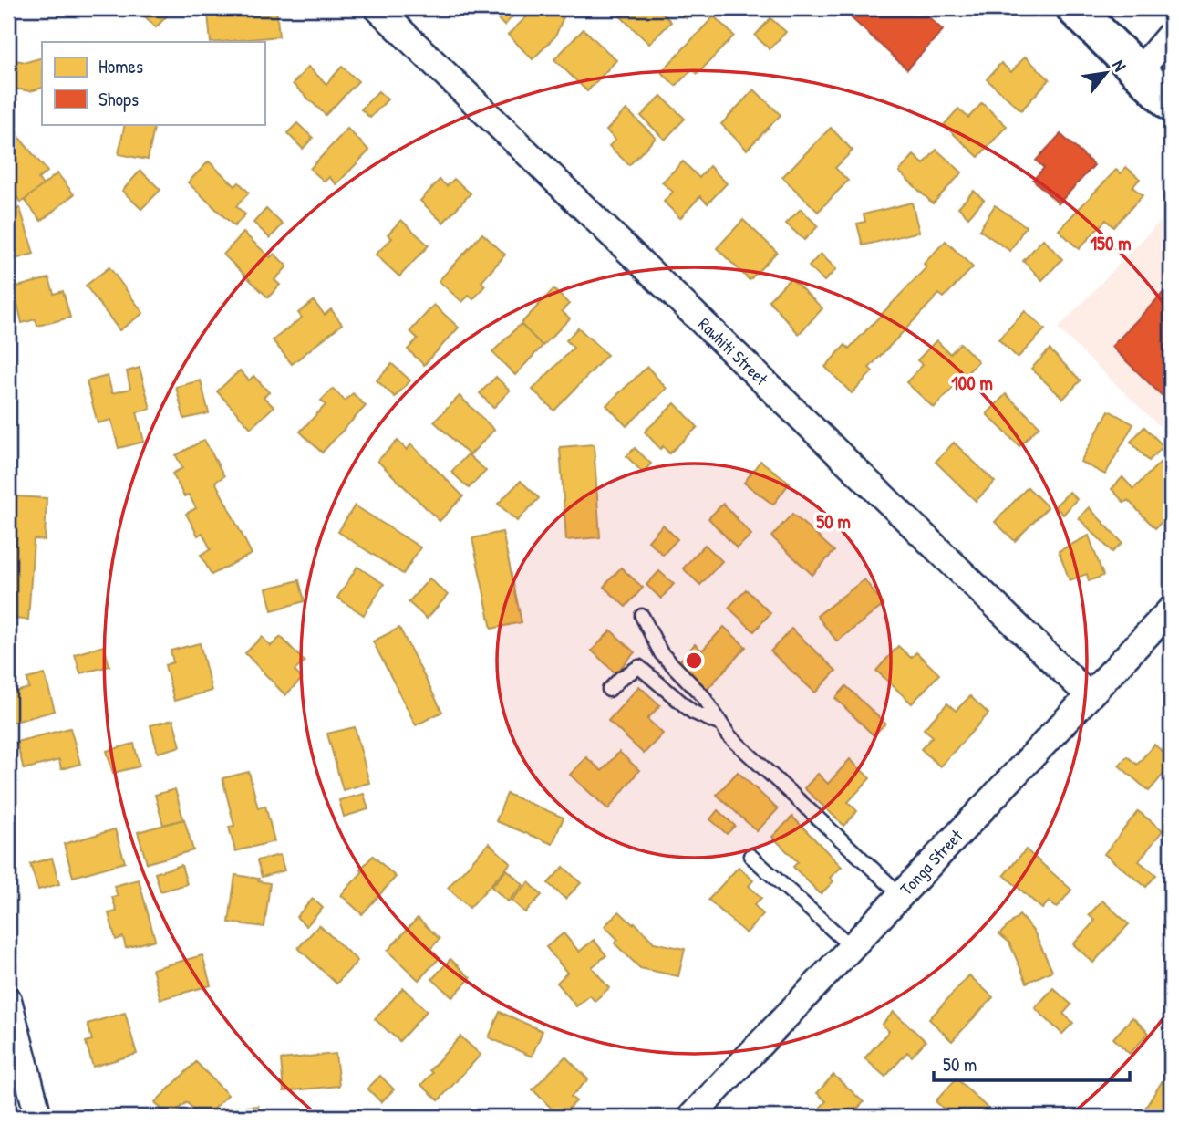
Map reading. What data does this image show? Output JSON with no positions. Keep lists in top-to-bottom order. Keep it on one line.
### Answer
{"streets":{"street":["Rawhiti Street","Tonga Street"]},"crossings":[["Rawhiti Street","Tonga Street"]],"legend":["Homes","Shops"],"scale_bar":"50 m","north":"top right","rings":["150 m","100 m","50 m"]}
